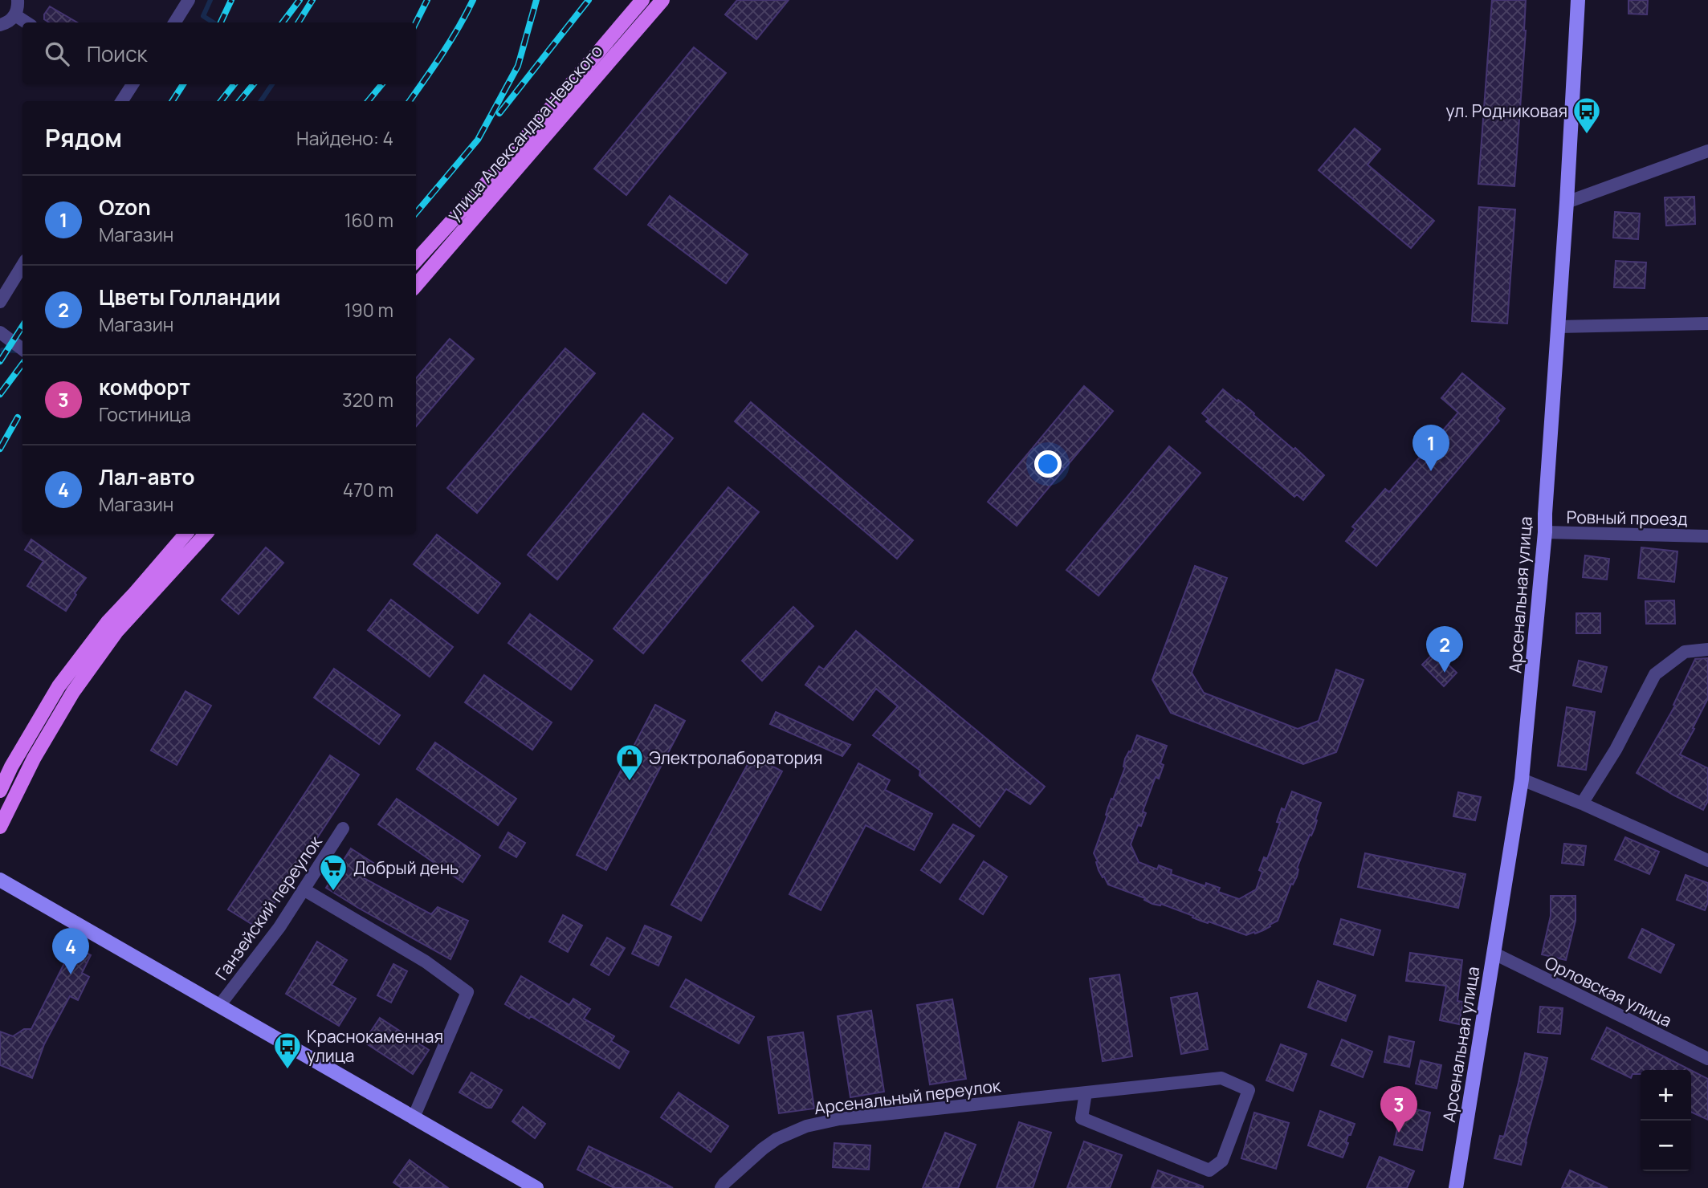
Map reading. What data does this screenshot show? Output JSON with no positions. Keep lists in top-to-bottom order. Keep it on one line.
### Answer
{"streets":{"main road":["улица Александра Невского"],"street":["Ровный проезд","Арсенальная улица","Ганзейский переулок","Орловская улица","Арсенальный переулок"]},"crossings":[["Ровный проезд","Арсенальная улица"],["Арсенальная улица","Орловская улица"]],"places":{"bus stop":["ул. Родниковая","Краснокаменная улица"],"shop":["Электролаборатория"],"supermarket":["Добрый день"]},"page":{"search":"Поиск","heading":["Рядом","Найдено: 4"],"list":[{"mark":"1","name":"Ozon","note":"Магазин","value":"160 m"},{"mark":"2","name":"Цветы Голландии","note":"Магазин","value":"190 m"},{"mark":"3","name":"комфорт","note":"Гостиница","value":"320 m"},{"mark":"4","name":"Лал-авто","note":"Магазин","value":"470 m"}],"pins":["1","2","4","3"],"map_buttons":["+","−"]}}
